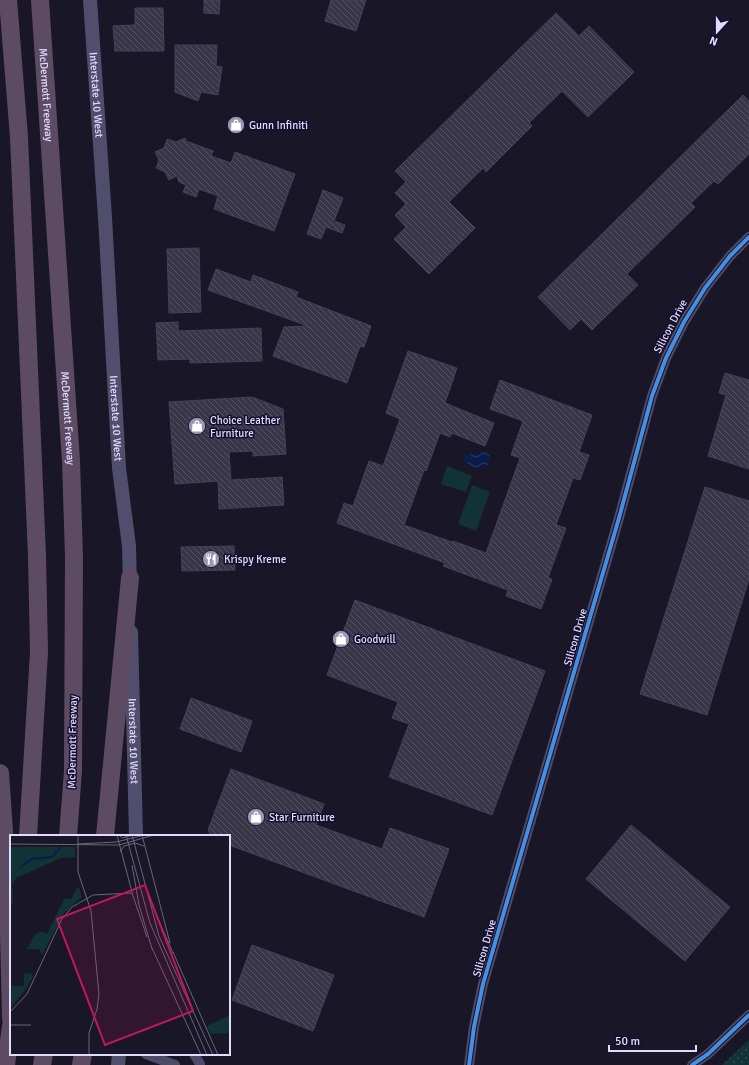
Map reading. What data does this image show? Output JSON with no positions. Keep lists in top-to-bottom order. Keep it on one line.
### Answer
{"streets":{"highway":["McDermott Freeway"],"main road":["Interstate 10 West"],"street":["Silicon Drive"]},"places":{"shop":["Gunn Infiniti","Choice Leather Furniture","Goodwill","Star Furniture"],"restaurant":["Krispy Kreme"]},"scale_bar":"50 m","north":"bottom"}
